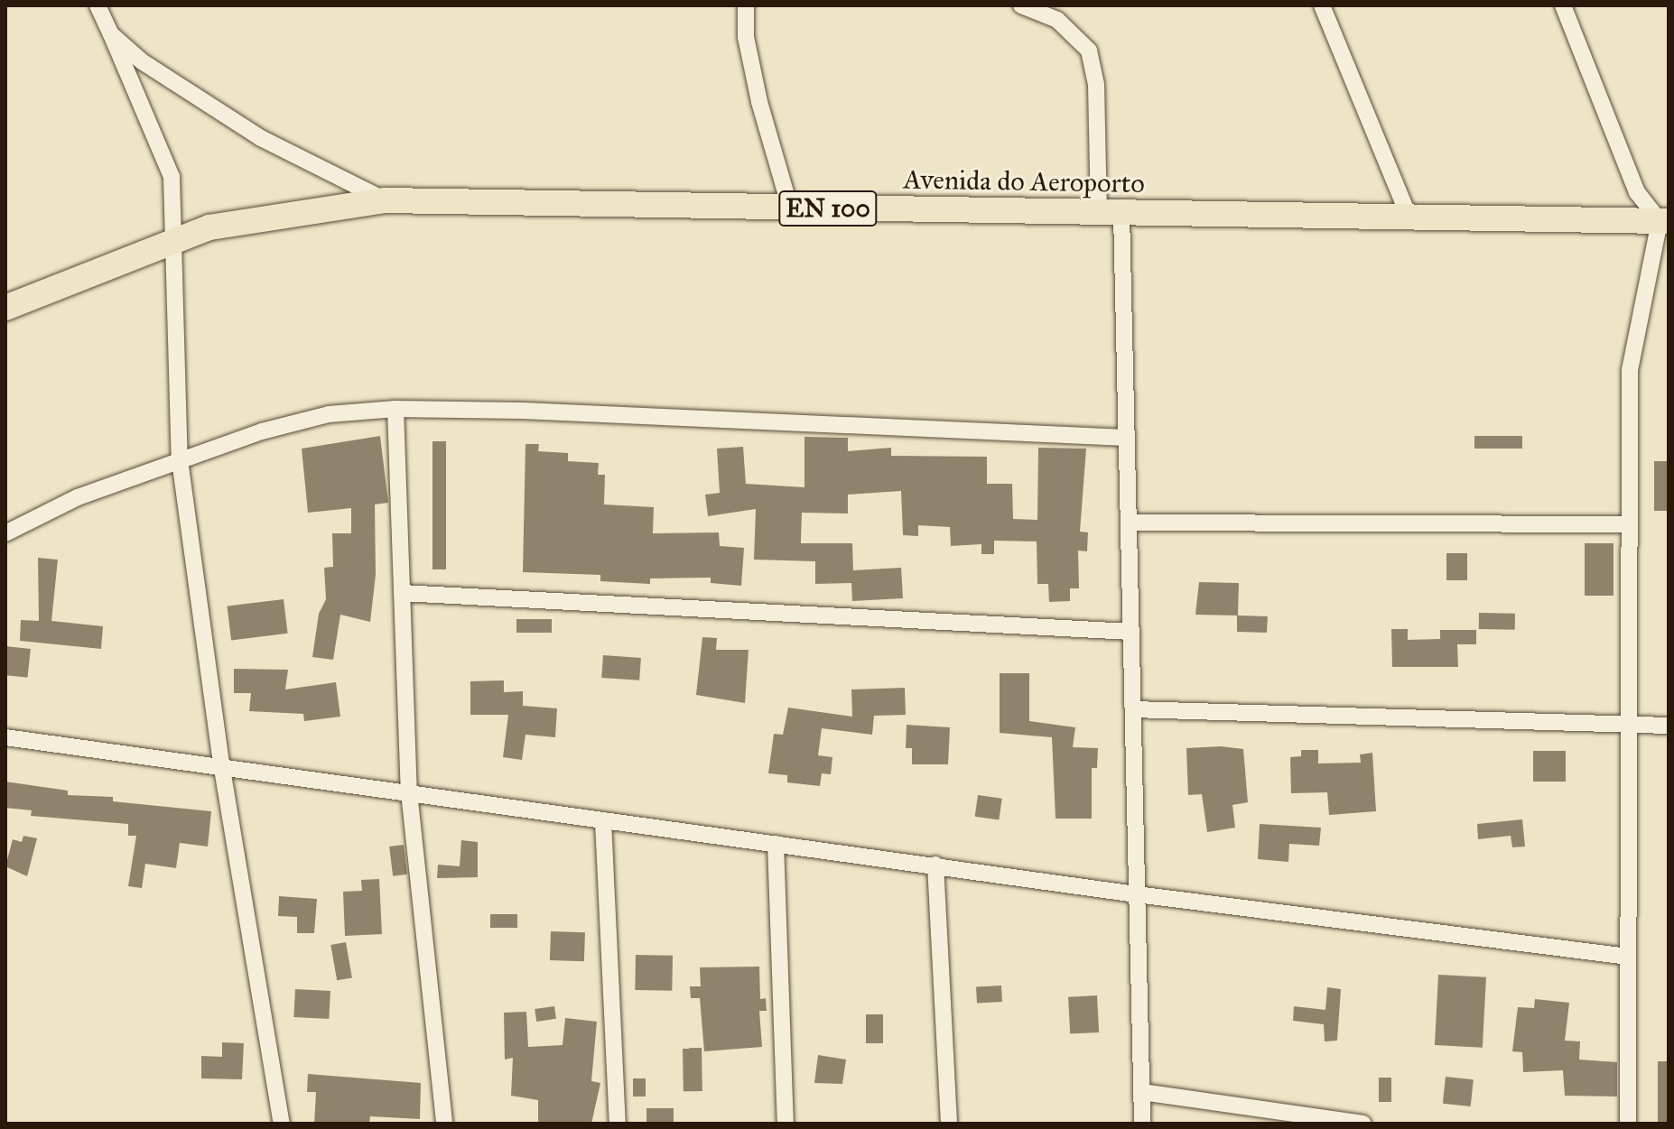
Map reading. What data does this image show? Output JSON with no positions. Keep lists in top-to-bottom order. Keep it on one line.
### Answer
{"streets":{"main road":["Avenida do Aeroporto","EN 100"]}}
